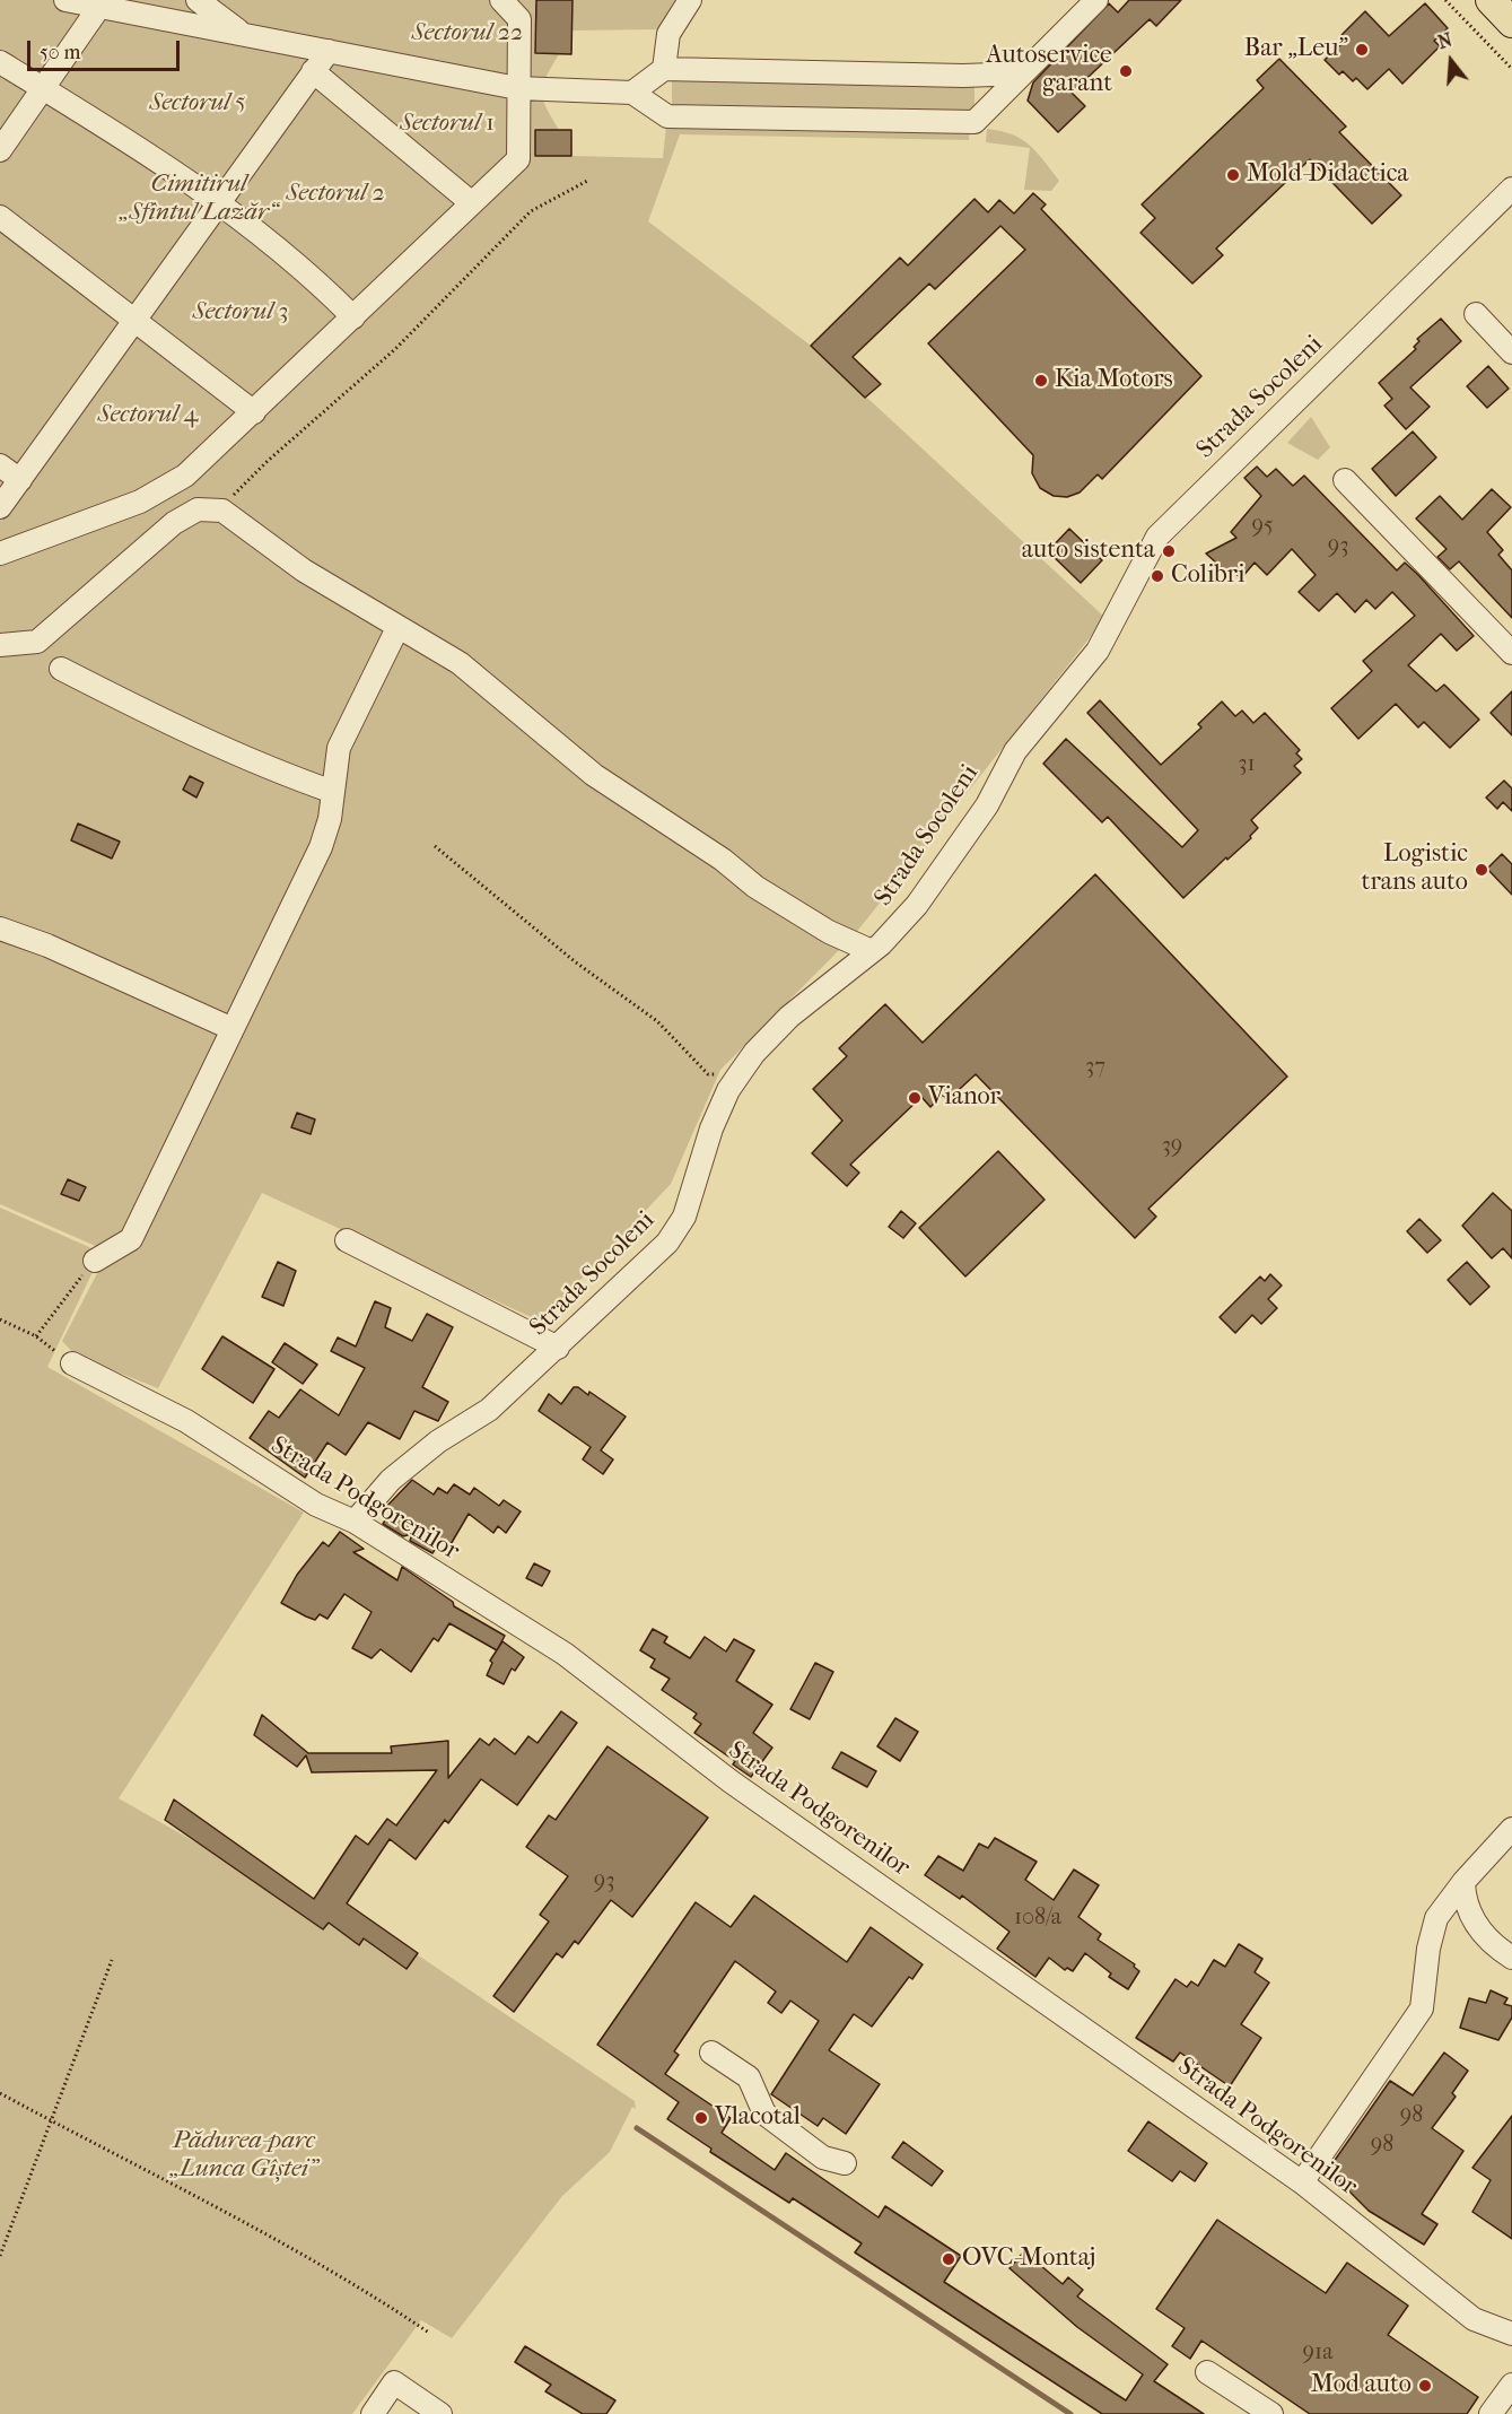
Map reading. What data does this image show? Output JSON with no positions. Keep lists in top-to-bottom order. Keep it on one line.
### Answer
{"streets":{"street":["Strada Socoleni","Strada Podgorenilor"]},"crossings":[["Strada Socoleni","Strada Podgorenilor"]],"parks":["Sectorul 22","Sectorul 5","Sectorul 1","Cimitirul „Sfîntul Lazăr“","Sectorul 2","Sectorul 3","Sectorul 4","Pădurea-parc „Lunca Gîștei”"],"places":["Bar „Leu”","Autoservice garant","Mold-Didactica","Kia Motors","auto sistenta","Colibri","Logistic trans auto","Vianor","Vlacotal","OVC-Montaj","Mod auto"],"house_numbers":["95","93","31","37","39","93","108/a","98","98","91a"],"scale_bar":"50 m","north":"top"}
